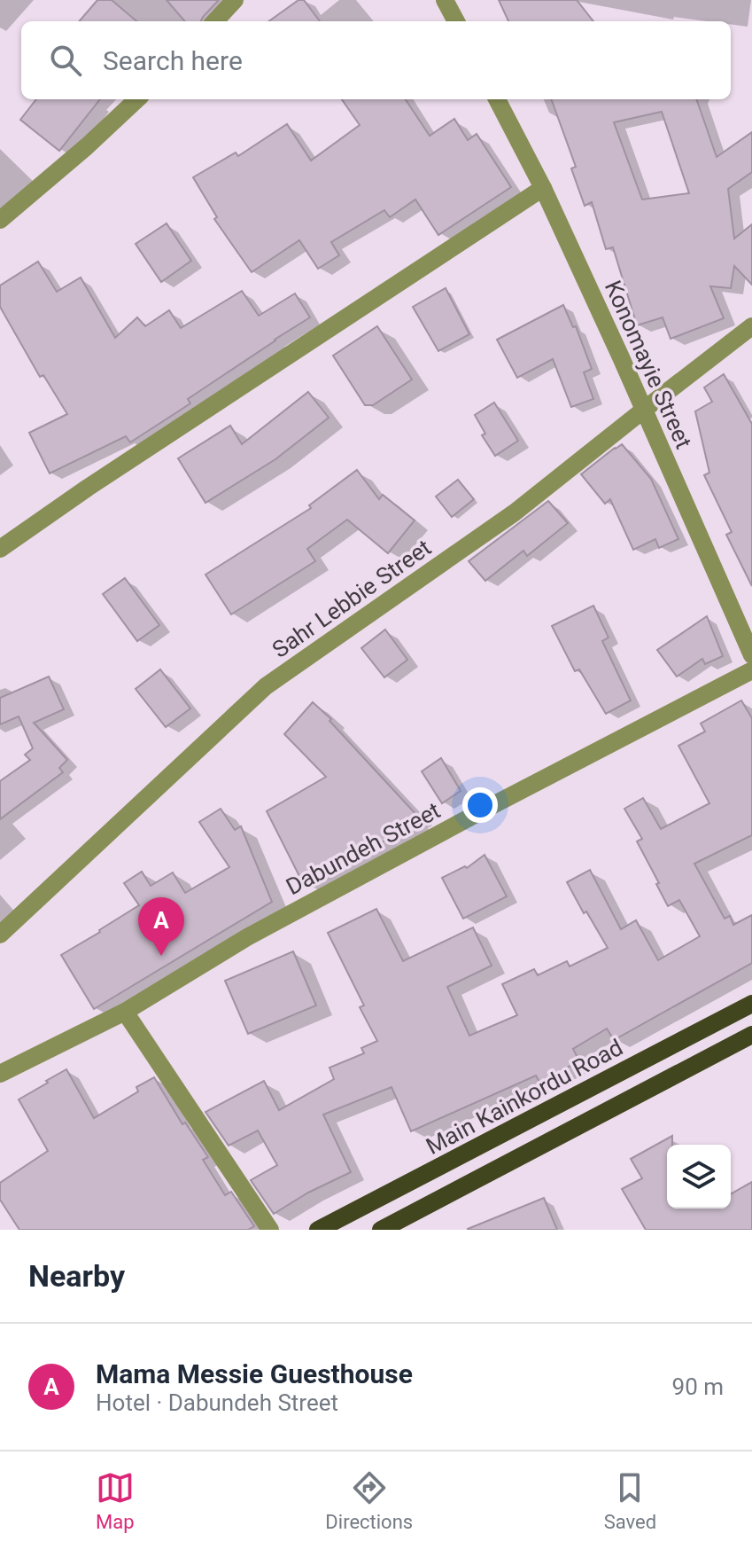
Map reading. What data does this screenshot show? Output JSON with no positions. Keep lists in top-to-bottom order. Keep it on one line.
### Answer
{"streets":{"main road":["Main Kainkordu Road"],"street":["Konomayie Street","Sahr Lebbie Street","Dabundeh Street"]},"crossings":[["Konomayie Street","Sahr Lebbie Street"]],"page":{"search":"Search here","pins":"A","heading":"Nearby","list":[{"mark":"A","name":"Mama Messie Guesthouse","note":"Hotel · Dabundeh Street","value":"90 m"}],"nav":["Map","Directions","Saved"]}}
